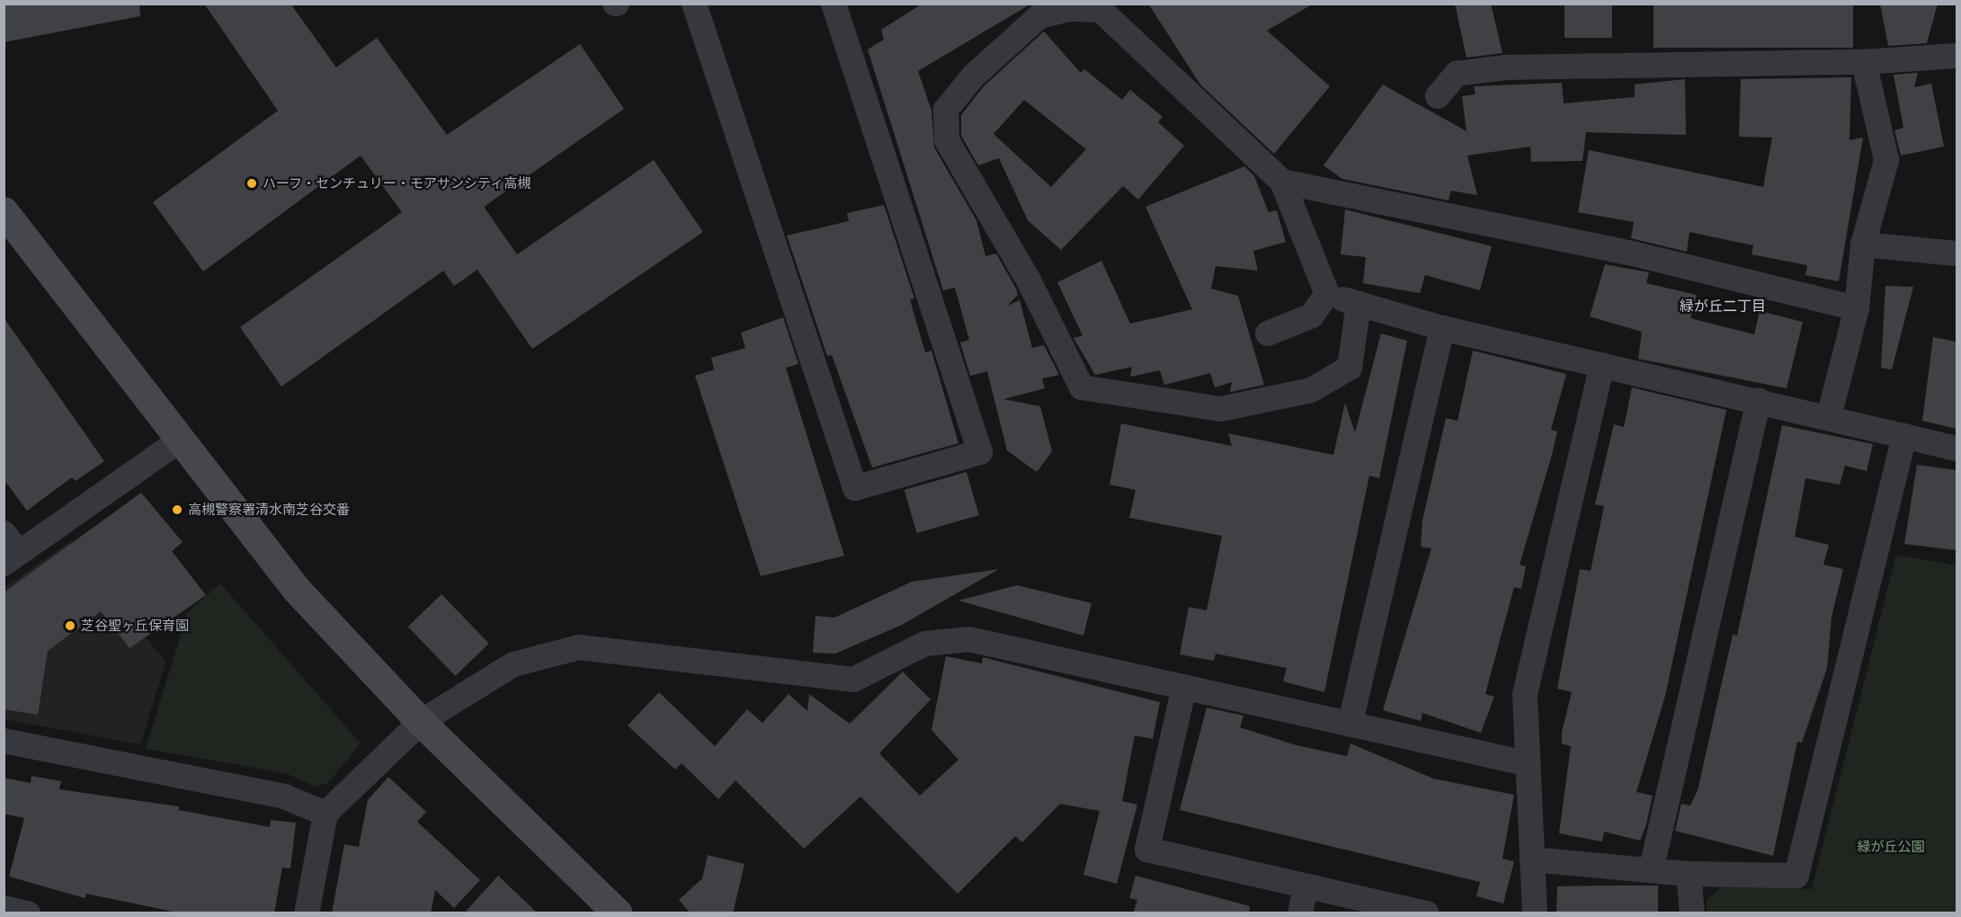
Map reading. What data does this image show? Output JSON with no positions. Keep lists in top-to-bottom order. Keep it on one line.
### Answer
{"districts":["緑が丘二丁目"],"parks":["緑が丘公園"],"places":["ハーフ・センチュリー・モアサンシティ高槻","高槻警察署清水南芝谷交番","芝谷聖ヶ丘保育園"]}
